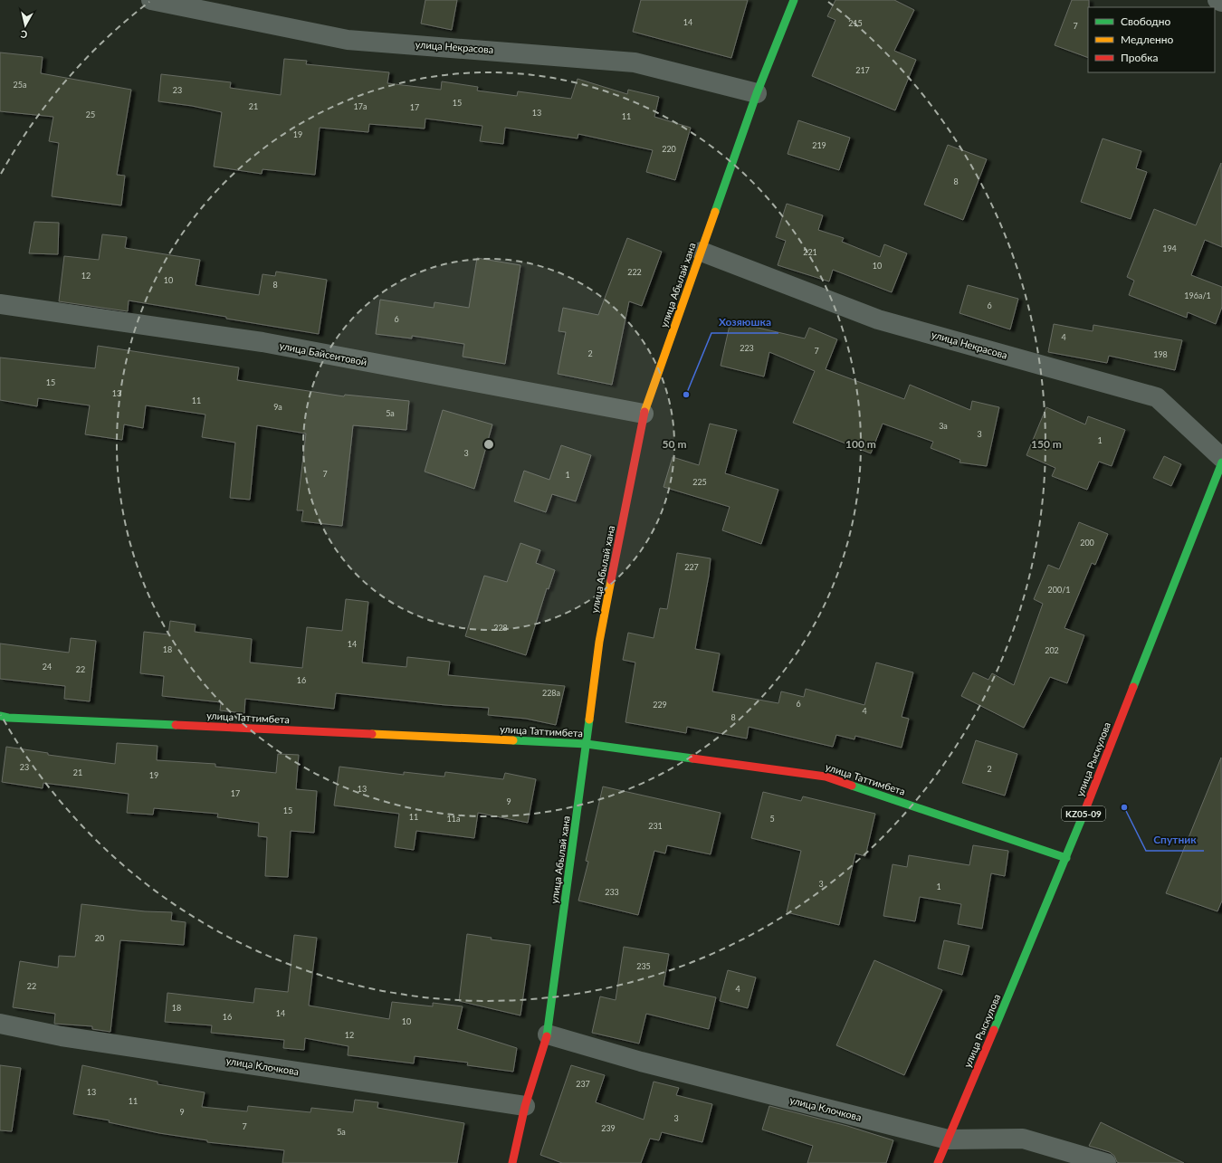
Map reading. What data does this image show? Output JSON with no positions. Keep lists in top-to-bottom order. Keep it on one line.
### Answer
{"streets":{"street":["улица Некрасова","улица Абылай хана","улица Байсеитовой","улица Таттимбета","улица Рыскулова","KZ05-09","улица Клочкова"]},"crossings":[["улица Некрасова","улица Абылай хана"],["улица Абылай хана","улица Байсеитовой"],["улица Абылай хана","улица Таттимбета"],["улица Абылай хана","улица Клочкова"],["улица Таттимбета","улица Рыскулова"],["улица Рыскулова","улица Клочкова"]],"places":["Хозяюшка","Спутник"],"house_numbers":["14","215","7","217","25а","23","15","21","17а","17","13","25","11","19","219","220","8","194","221","10","222","12","10","8","196а/1","6","6","4","223","7","2","198","15","13","11","9а","5а","3а","3","1","3","7","1","225","200","227","200/1","228","14","18","202","24","22","16","228а","6","229","4","8","23","2","21","19","13","17","9","15","11","11а","5","231","3","1","233","20","235","22","4","18","14","16","10","12","237","13","11","9","3","7","239","5а"],"legend":["Свободно","Медленно","Пробка"],"north":"bottom","rings":["50 m","100 m","150 m"]}
